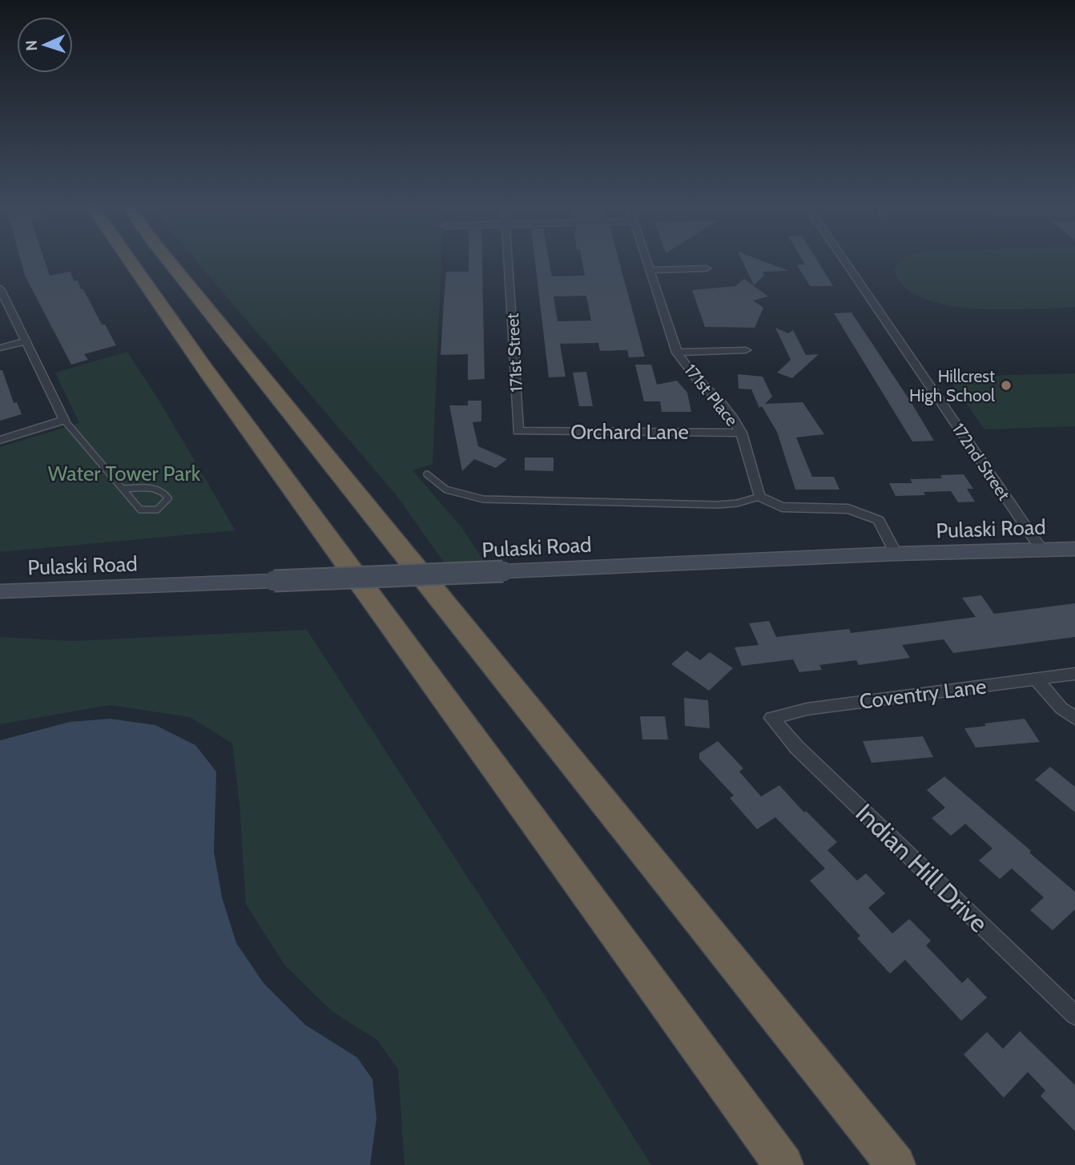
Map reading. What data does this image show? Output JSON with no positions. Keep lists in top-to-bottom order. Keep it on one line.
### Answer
{"streets":{"main road":["Pulaski Road"],"street":["171st Street","171st Place","Orchard Lane","172nd Street","Coventry Lane","Indian Hill Drive"]},"crossings":[["171st Street","Orchard Lane"],["171st Place","Orchard Lane"],["172nd Street","Pulaski Road"],["Coventry Lane","Indian Hill Drive"]],"parks":["Water Tower Park"],"places":["Hillcrest High School"],"north":"left"}
